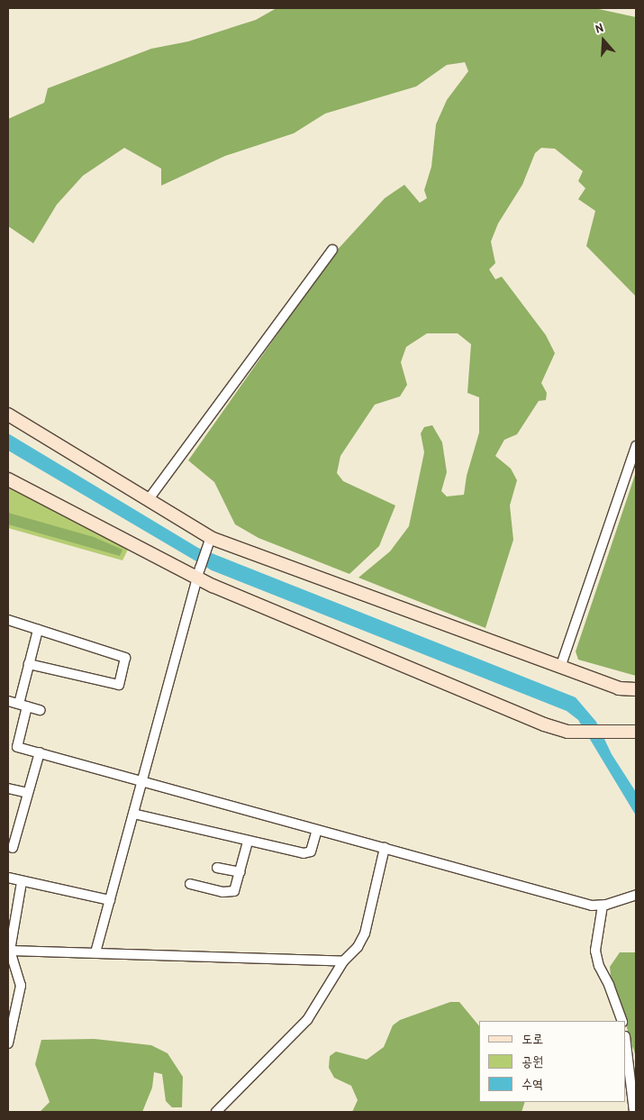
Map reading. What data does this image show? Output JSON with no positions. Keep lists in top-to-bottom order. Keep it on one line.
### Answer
{"legend":["도로","공원","수역"],"north":"top"}
